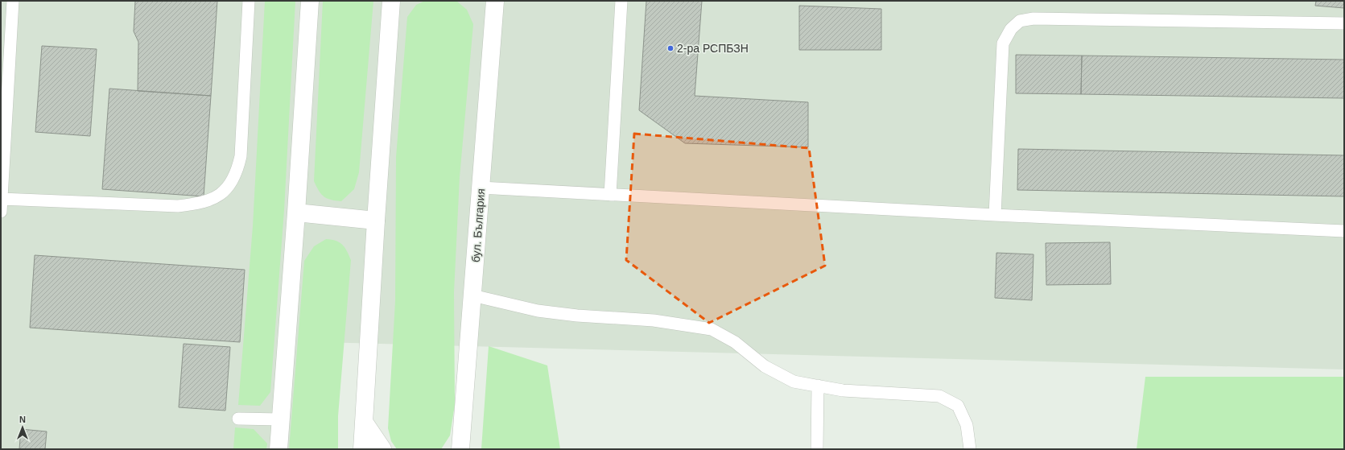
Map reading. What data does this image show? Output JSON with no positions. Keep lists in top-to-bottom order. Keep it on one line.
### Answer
{"streets":{"main road":["бул. България"]},"places":["2-ра РСПБЗН"],"north":"top"}
